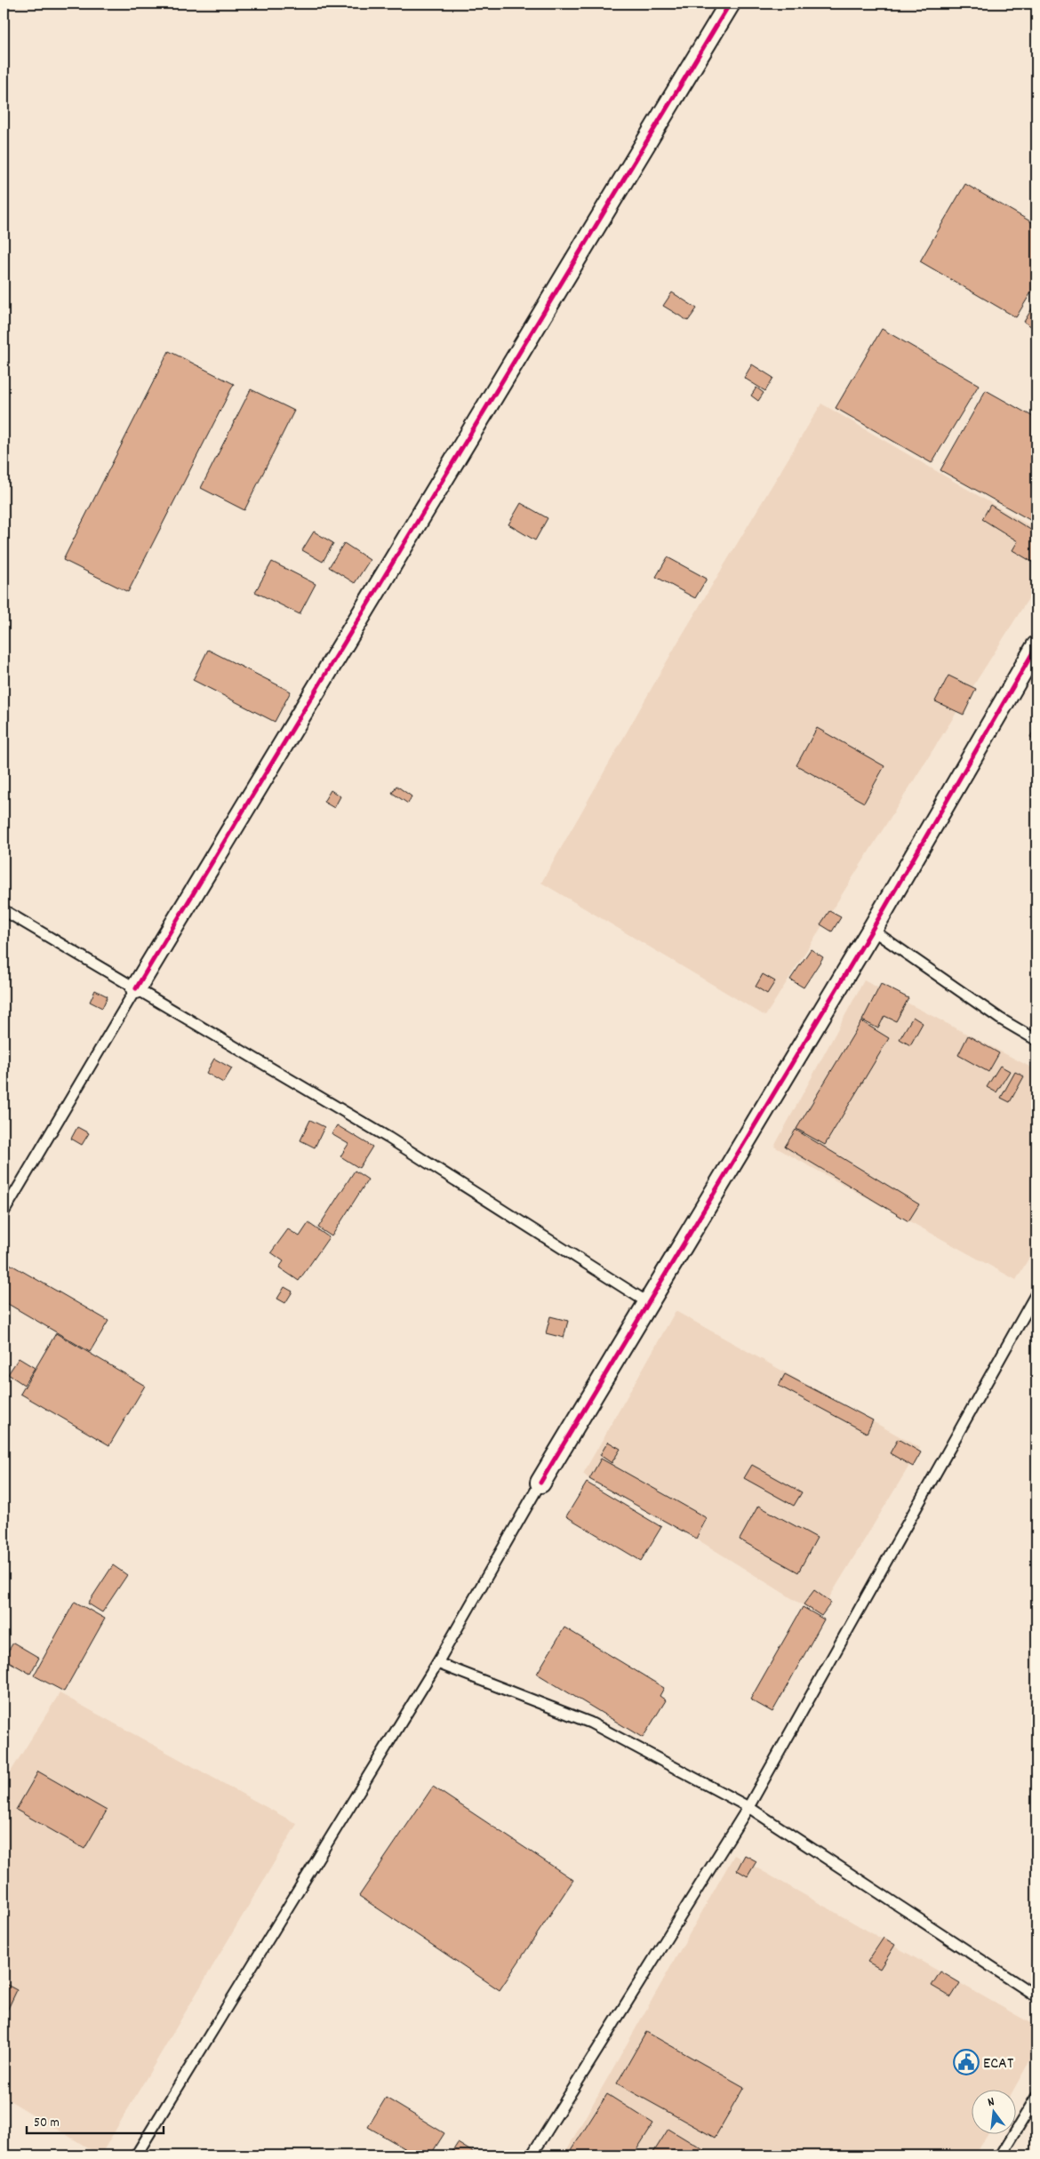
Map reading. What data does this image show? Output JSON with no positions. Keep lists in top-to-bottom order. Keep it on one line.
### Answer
{"places":{"public building":["ECAT"]},"scale_bar":"50 m","north":"top"}
